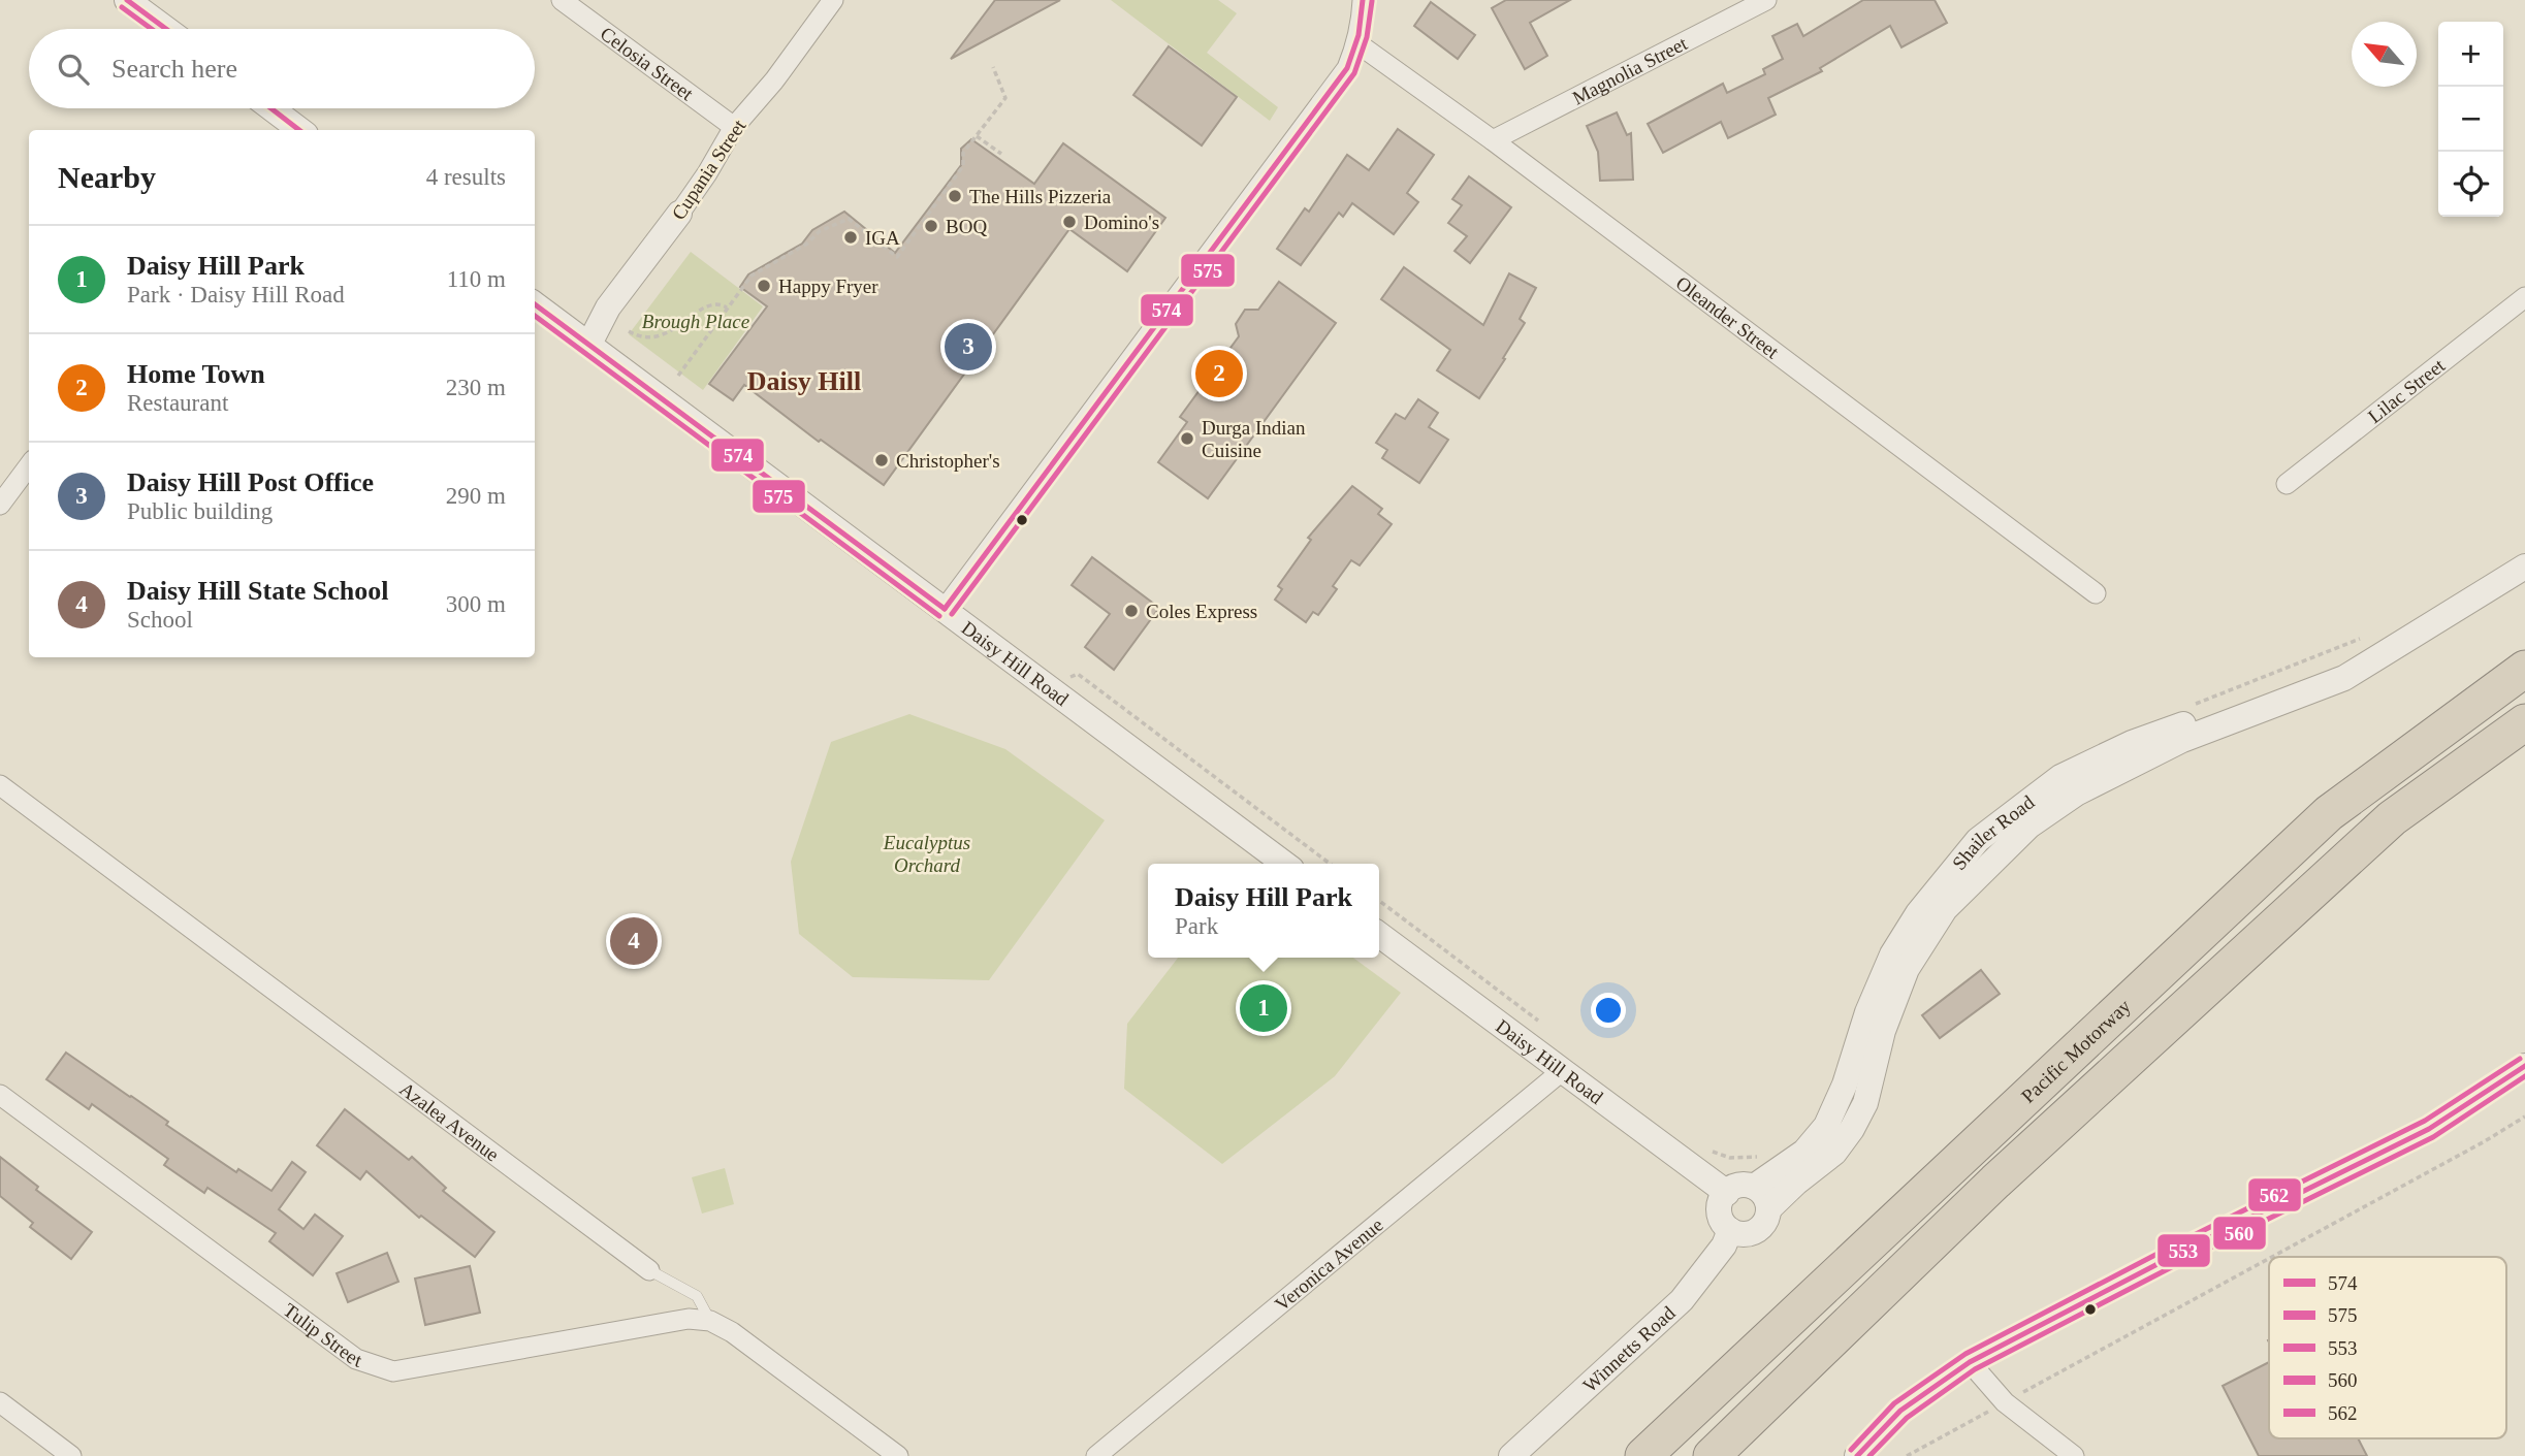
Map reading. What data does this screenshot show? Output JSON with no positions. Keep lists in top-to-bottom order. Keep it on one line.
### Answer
{"streets":{"highway":["Pacific Motorway"],"street":["Celosia Street","Magnolia Street","Cupania Street","Oleander Street","Lilac Street","Daisy Hill Road","Shailer Road","Azalea Avenue","Veronica Avenue","Tulip Street","Winnetts Road"]},"crossings":[["Celosia Street","Cupania Street"],["Magnolia Street","Oleander Street"],["Cupania Street","Daisy Hill Road"],["Daisy Hill Road","Shailer Road"],["Daisy Hill Road","Veronica Avenue"],["Daisy Hill Road","Winnetts Road"],["Shailer Road","Winnetts Road"],["Azalea Avenue","Tulip Street"]],"districts":["Daisy Hill"],"parks":["Brough Place","Eucalyptus Orchard"],"places":["The Hills Pizzeria","Domino's","BOQ","IGA","Happy Fryer","Durga Indian Cuisine","Christopher's","Coles Express"],"lines":["transit line 574","transit line 575","transit line 562","transit line 553","transit line 560"],"legend":["574","575","553","560","562"],"north":"top left","page":{"map_buttons":["+","−"],"search":"Search here","heading":["Nearby","4 results"],"list":[{"mark":"1","name":"Daisy Hill Park","note":"Park · Daisy Hill Road","value":"110 m"},{"mark":"2","name":"Home Town","note":"Restaurant","value":"230 m"},{"mark":"3","name":"Daisy Hill Post Office","note":"Public building","value":"290 m"},{"mark":"4","name":"Daisy Hill State School","note":"School","value":"300 m"}],"pins":["3","2","4","1"],"popup":["Daisy Hill Park","Park"]}}
